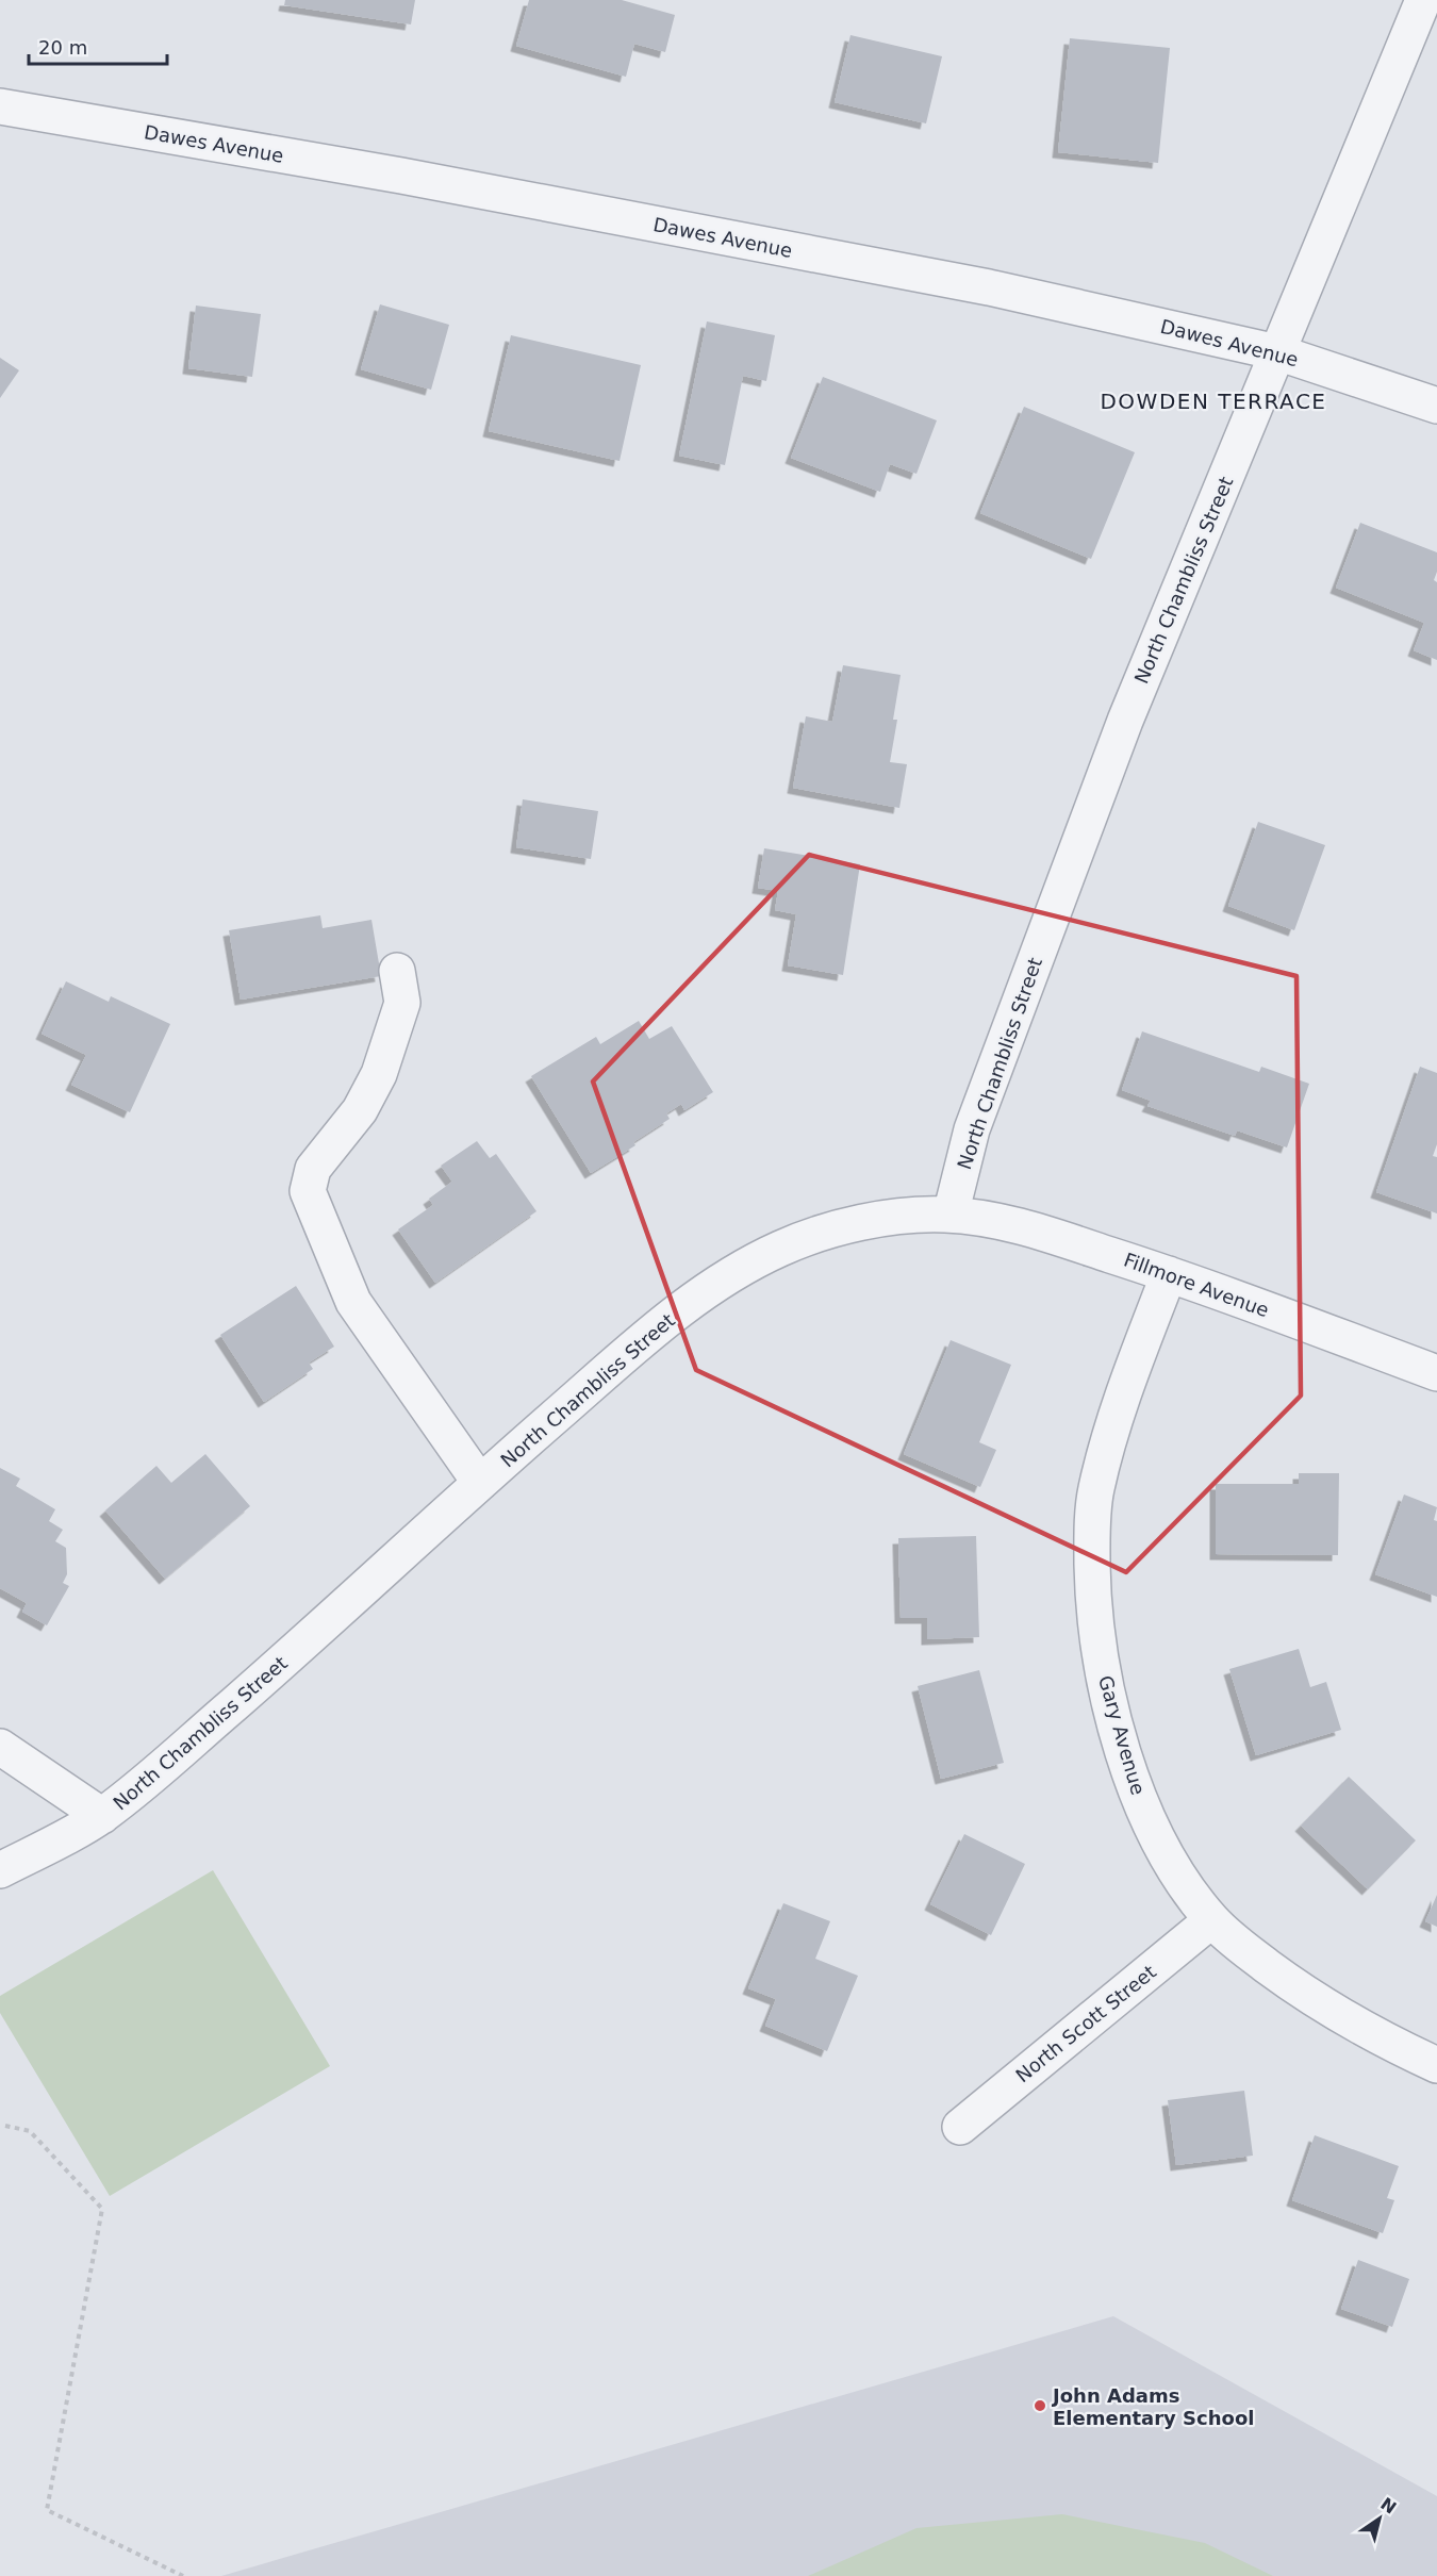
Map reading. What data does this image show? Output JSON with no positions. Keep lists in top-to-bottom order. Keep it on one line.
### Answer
{"streets":{"street":["Dawes Avenue","North Chambliss Street","Fillmore Avenue","Gary Avenue","North Scott Street"]},"crossings":[["Dawes Avenue","North Chambliss Street"],["North Chambliss Street","Fillmore Avenue"],["Fillmore Avenue","Gary Avenue"],["Gary Avenue","North Scott Street"]],"districts":["DOWDEN TERRACE"],"places":["John Adams Elementary School"],"scale_bar":"20 m","north":"top right"}
